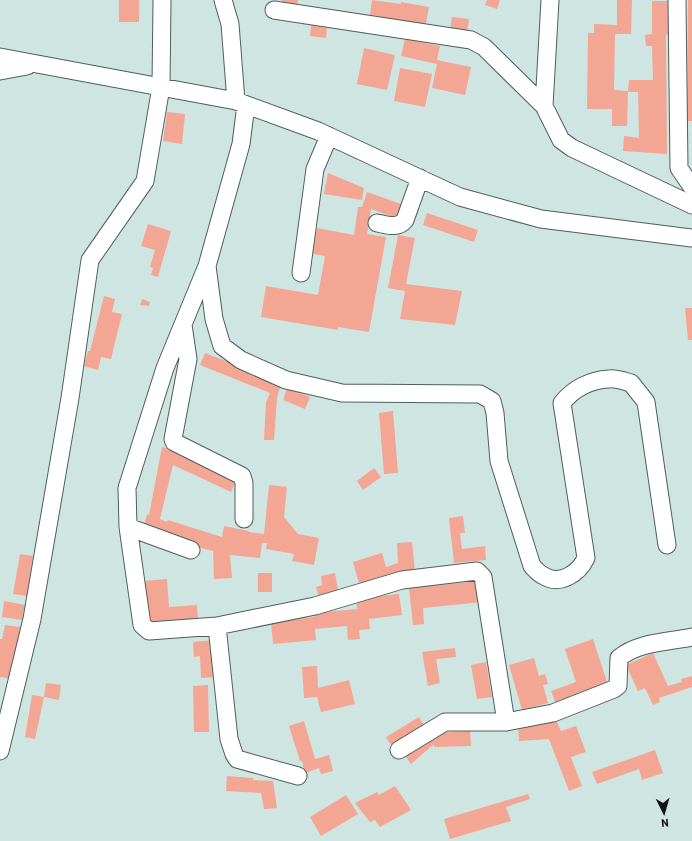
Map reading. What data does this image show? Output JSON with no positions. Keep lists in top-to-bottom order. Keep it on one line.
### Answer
{"north":"bottom"}
